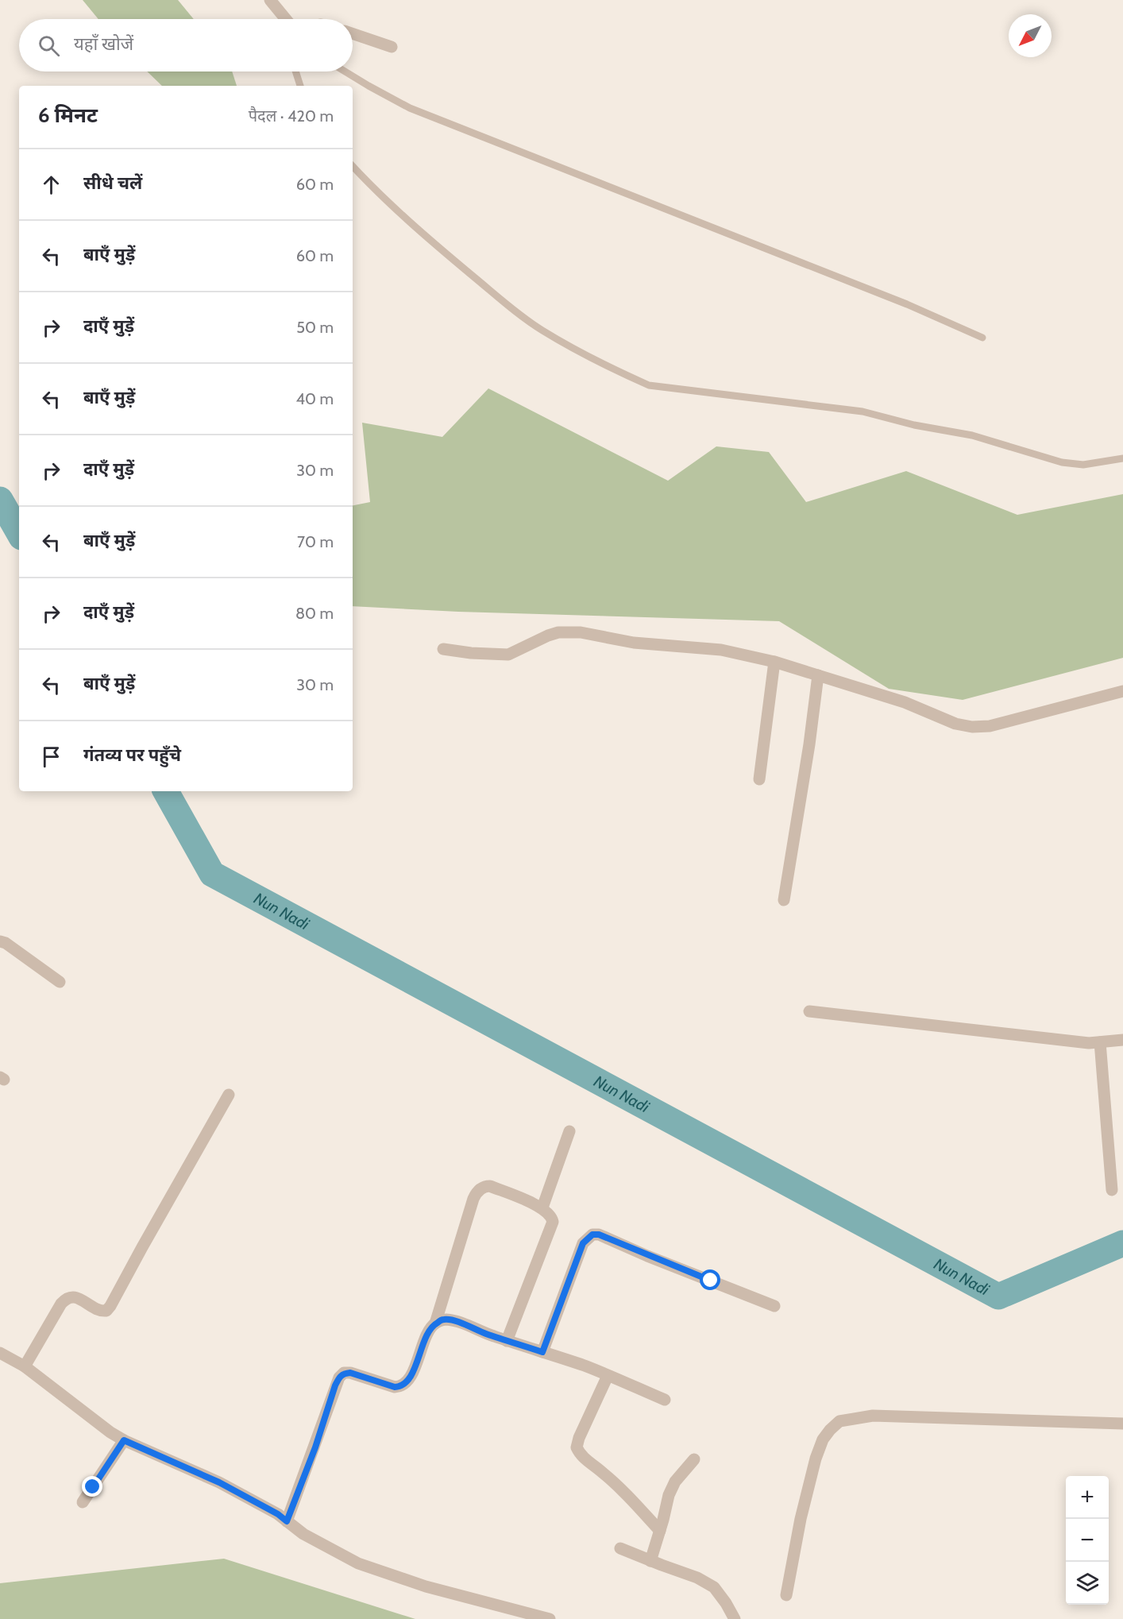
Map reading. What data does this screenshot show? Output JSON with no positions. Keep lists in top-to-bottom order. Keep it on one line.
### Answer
{"water":["Nun Nadi"],"north":"bottom left","page":{"search":"यहाँ खोजें","heading":["6 मिनट","पैदल · 420 m"],"list":[["सीधे चलें","60 m"],["बाएँ मुड़ें","60 m"],["दाएँ मुड़ें","50 m"],["बाएँ मुड़ें","40 m"],["दाएँ मुड़ें","30 m"],["बाएँ मुड़ें","70 m"],["दाएँ मुड़ें","80 m"],["बाएँ मुड़ें","30 m"],"गंतव्य पर पहुँचे"],"map_buttons":["+","−"]}}
